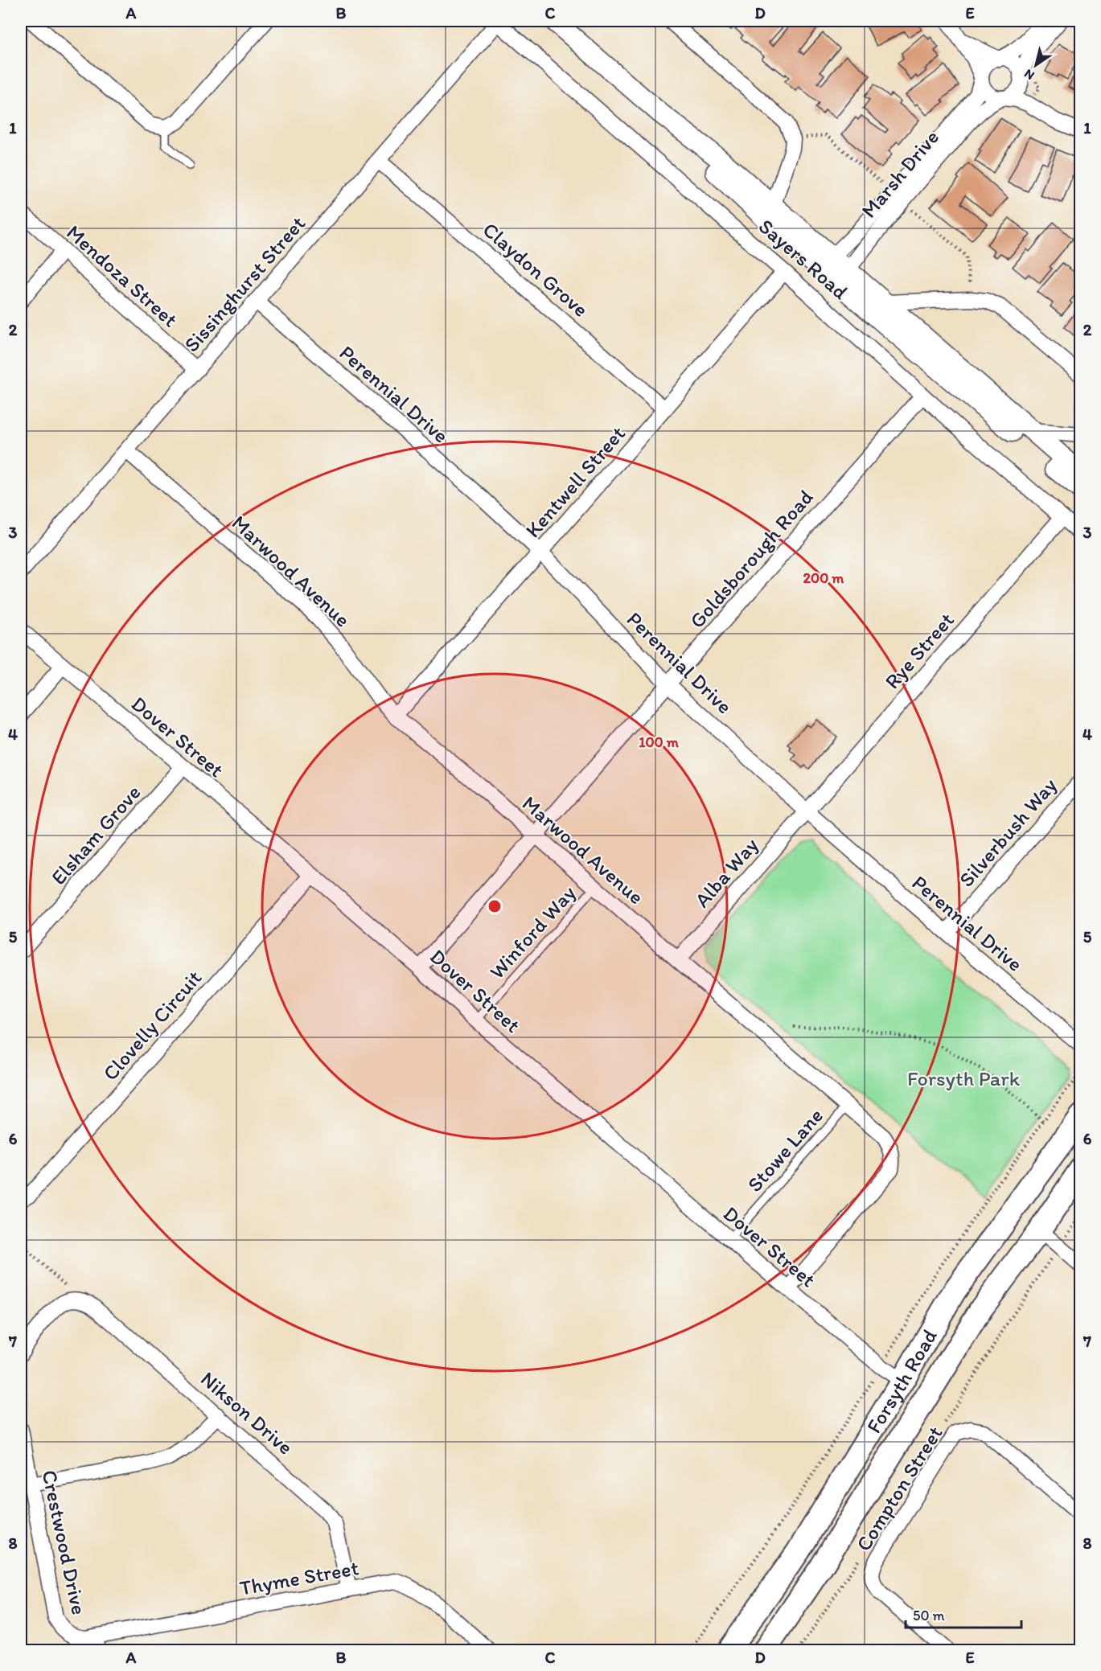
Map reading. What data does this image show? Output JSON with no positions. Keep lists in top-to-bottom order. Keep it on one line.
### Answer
{"streets":{"highway":["Forsyth Road"],"main road":["Sayers Road"],"street":["Marsh Drive","Claydon Grove","Mendoza Street","Sissinghurst Street","Perennial Drive","Kentwell Street","Goldsborough Road","Marwood Avenue","Rye Street","Dover Street","Silverbush Way","Elsham Grove","Alba Way","Clovelly Circuit","Nikson Drive","Compton Street","Crestwood Drive","Thyme Street"],"lane":["Winford Way","Stowe Lane"]},"crossings":[["Marsh Drive","Sayers Road"],["Sayers Road","Sissinghurst Street"],["Sayers Road","Kentwell Street"],["Sayers Road","Goldsborough Road"],["Sayers Road","Rye Street"],["Claydon Grove","Sissinghurst Street"],["Claydon Grove","Kentwell Street"],["Mendoza Street","Sissinghurst Street"],["Sissinghurst Street","Perennial Drive"],["Sissinghurst Street","Marwood Avenue"],["Perennial Drive","Kentwell Street"],["Perennial Drive","Goldsborough Road"],["Perennial Drive","Rye Street"],["Perennial Drive","Silverbush Way"],["Perennial Drive","Alba Way"],["Kentwell Street","Marwood Avenue"],["Goldsborough Road","Marwood Avenue"],["Goldsborough Road","Dover Street"],["Marwood Avenue","Dover Street"],["Marwood Avenue","Alba Way"],["Marwood Avenue","Winford Way"],["Marwood Avenue","Stowe Lane"],["Rye Street","Alba Way"],["Dover Street","Elsham Grove"],["Dover Street","Winford Way"],["Dover Street","Clovelly Circuit"],["Dover Street","Stowe Lane"],["Dover Street","Forsyth Road"],["Nikson Drive","Thyme Street"],["Crestwood Drive","Thyme Street"]],"parks":["Forsyth Park"],"scale_bar":"50 m","north":"bottom left","grid":{"columns":["A","B","C","D","E"],"rows":["1","2","3","4","5","6","7","8"]},"rings":["200 m","100 m"]}
